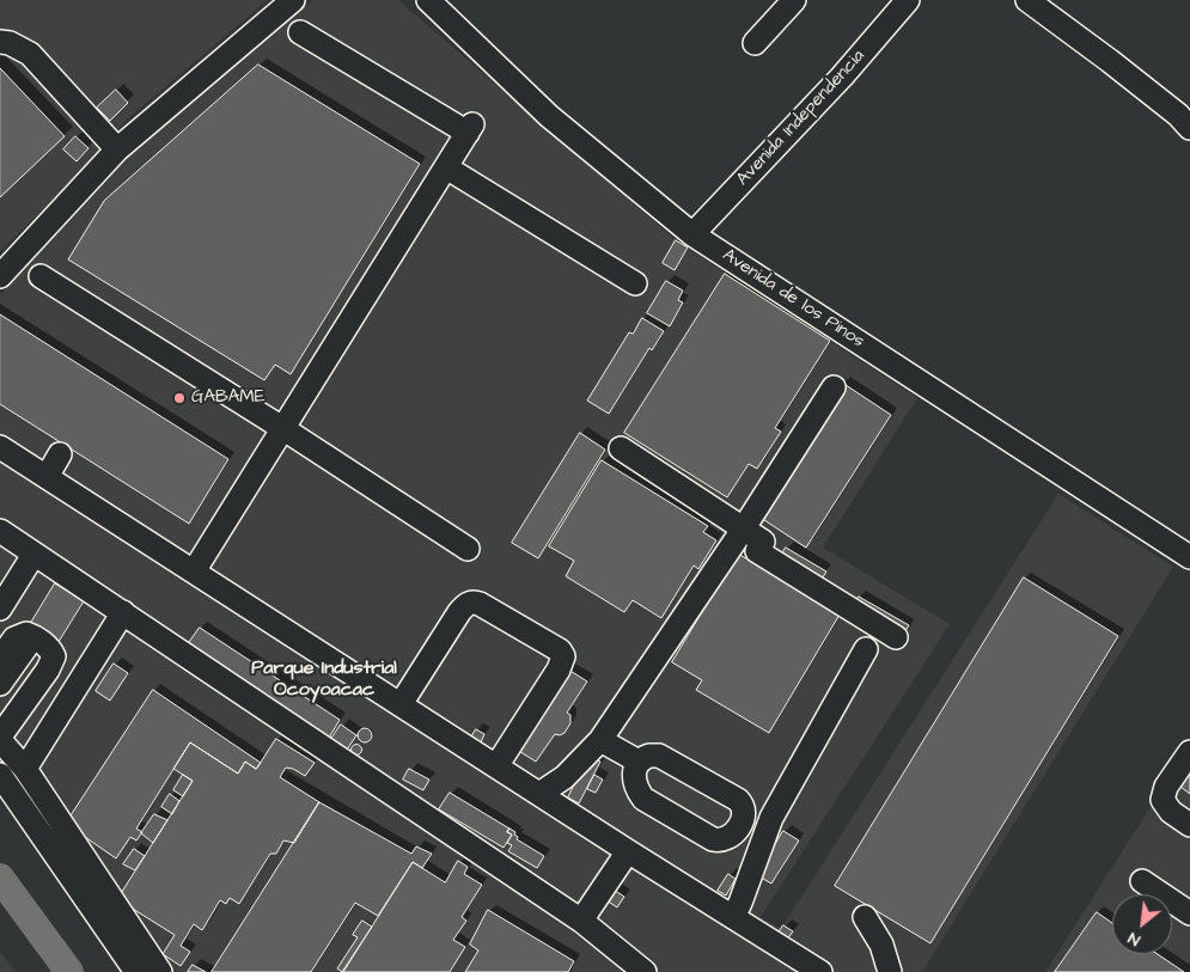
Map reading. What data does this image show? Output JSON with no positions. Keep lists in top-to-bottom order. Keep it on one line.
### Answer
{"streets":{"street":["Avenida Independencia","Avenida de los Pinos"]},"crossings":[["Avenida Independencia","Avenida de los Pinos"]],"districts":["Parque Industrial Ocoyoacac"],"places":["GABAME"],"north":"bottom left"}
